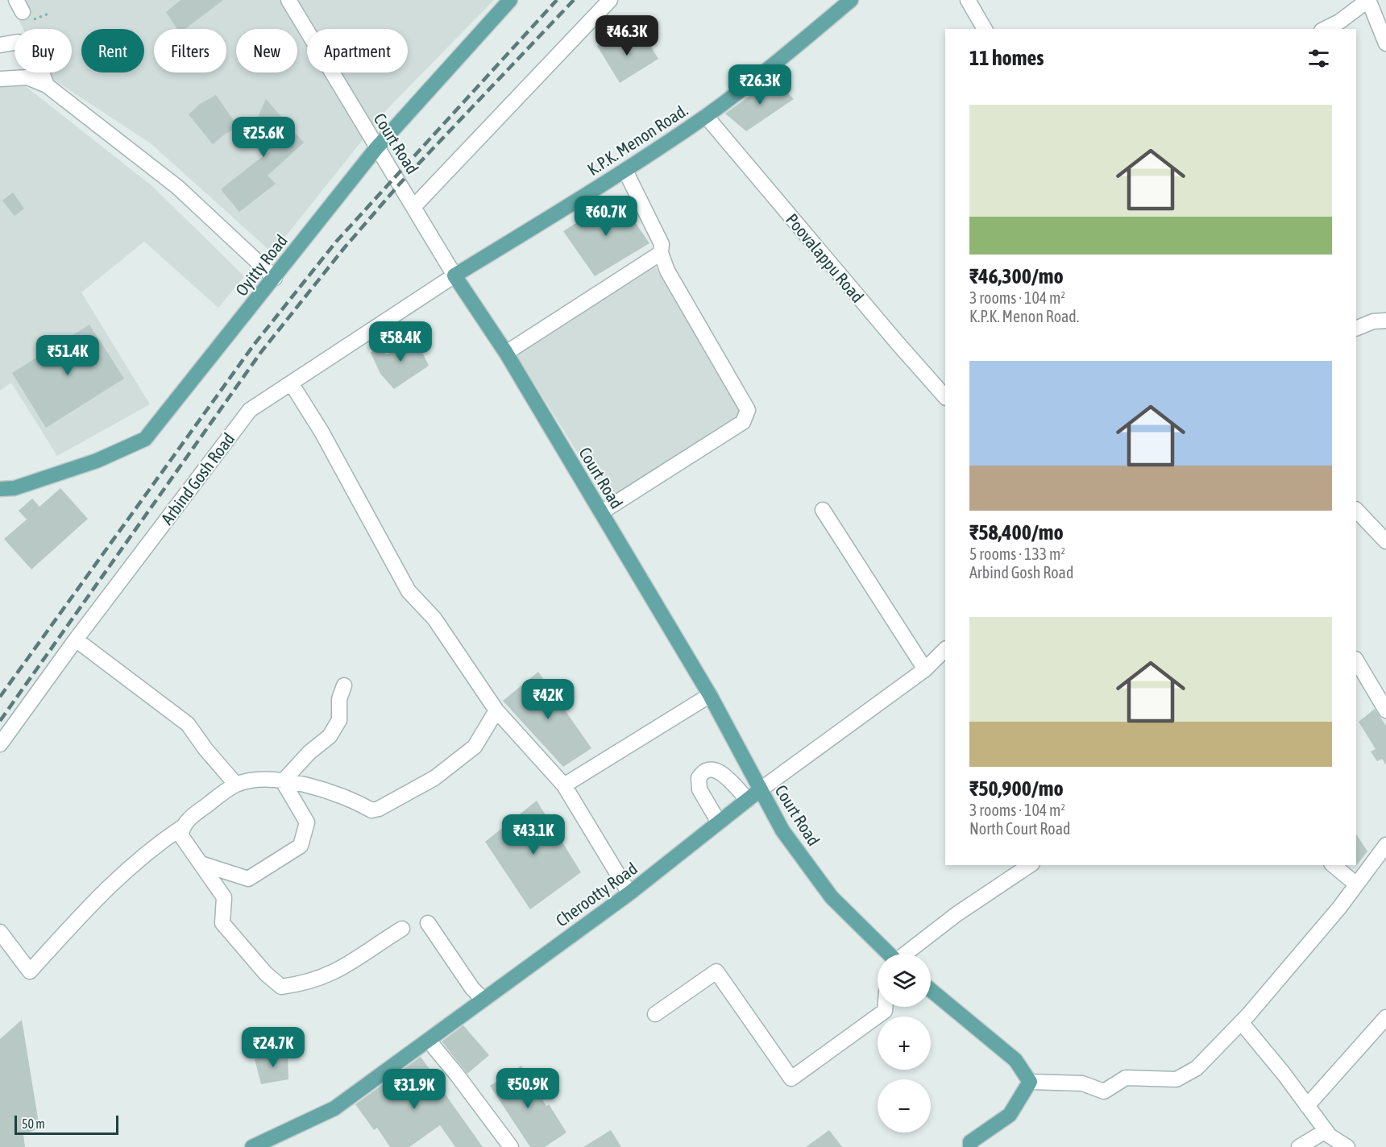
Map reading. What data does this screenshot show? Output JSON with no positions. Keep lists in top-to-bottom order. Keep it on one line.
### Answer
{"streets":{"main road":["K.P.K. Menon Road.","Court Road","Oyitty Road","Cherootty Road"],"street":["Poovalappu Road","Arbind Gosh Road"]},"crossings":[["K.P.K. Menon Road.","Court Road"],["K.P.K. Menon Road.","Poovalappu Road"],["K.P.K. Menon Road.","Arbind Gosh Road"],["Court Road","Oyitty Road"],["Court Road","Arbind Gosh Road"],["Court Road","Cherootty Road"]],"scale_bar":"50 m","page":{"price":["₹46.3K","₹26.3K","₹25.6K","₹60.7K","₹58.4K","₹51.4K","₹42K","₹43.1K","₹24.7K","₹50.9K","₹31.9K"],"chip":["Buy","Rent","Filters","New","Apartment"],"heading":"11 homes","list":[{"name":"₹46,300/mo","note":"3 rooms · 104 m² · K.P.K. Menon Road."},{"name":"₹58,400/mo","note":"5 rooms · 133 m² · Arbind Gosh Road"},{"name":"₹50,900/mo","note":"3 rooms · 104 m² · North Court Road"}],"map_buttons":["+","−"],"scale":"50 m"}}
